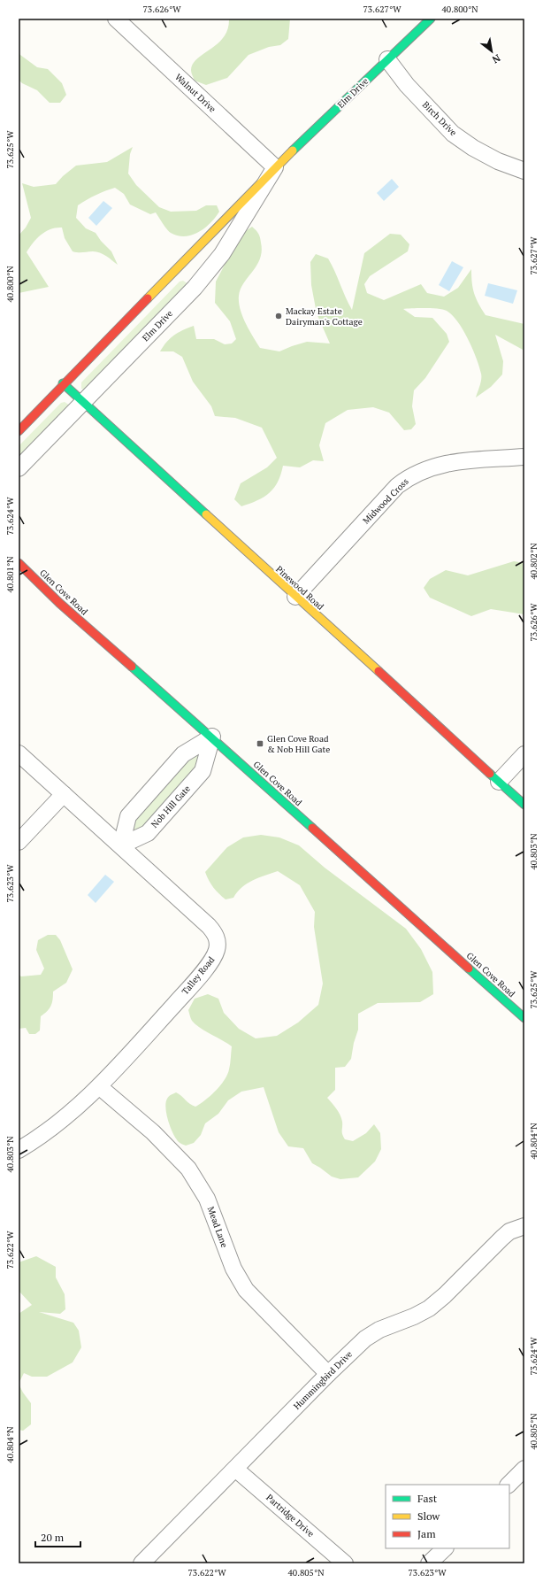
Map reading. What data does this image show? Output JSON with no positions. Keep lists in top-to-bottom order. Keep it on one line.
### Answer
{"streets":{"street":["Walnut Drive","Elm Drive","Birch Drive","Midwood Cross","Pinewood Road","Glen Cove Road","Nob Hill Gate","Talley Road","Mead Lane","Hummingbird Drive","Partridge Drive"]},"crossings":[["Walnut Drive","Elm Drive"],["Elm Drive","Birch Drive"],["Elm Drive","Pinewood Road"],["Midwood Cross","Pinewood Road"],["Glen Cove Road","Nob Hill Gate"],["Nob Hill Gate","Talley Road"],["Talley Road","Mead Lane"],["Mead Lane","Hummingbird Drive"],["Hummingbird Drive","Partridge Drive"]],"places":{"other":["Mackay Estate Dairyman's Cottage"],"transit":["Glen Cove Road & Nob Hill Gate"]},"legend":["Fast","Slow","Jam"],"scale_bar":"20 m","north":"bottom right","coordinates":["73.626°W","73.627°W","40.800°N","73.625°W","73.624°W","40.802°N","40.801°N","40.803°N","73.623°W","40.804°N","73.622°W","40.805°N"]}
